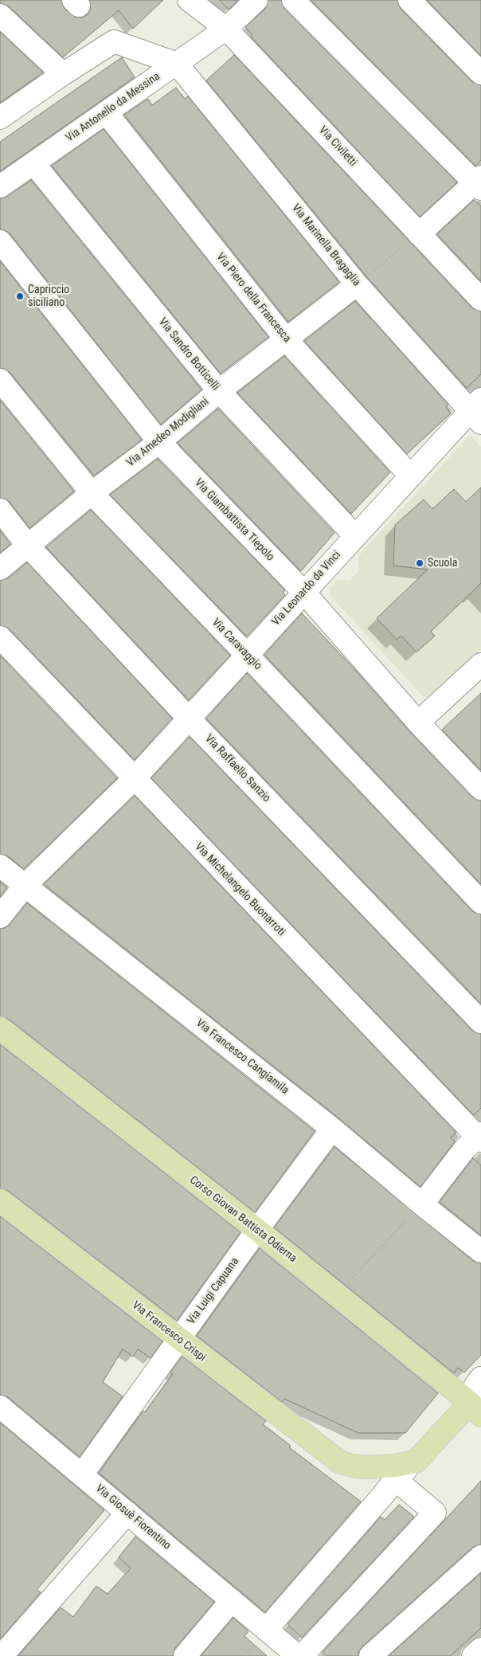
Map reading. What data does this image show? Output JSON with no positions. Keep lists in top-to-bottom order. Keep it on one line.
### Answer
{"streets":{"main road":["Corso Giovan Battista Odierna","Via Francesco Crispi"],"street":["Via Antonello da Messina","Via Civiletti","Via Marinella Bragaglia","Via Piero della Francesca","Via Sandro Botticelli","Via Amedeo Modigliani","Via Giambattista Tiepolo","Via Leonardo da Vinci","Via Caravaggio","Via Raffaello Sanzio","Via Michelangelo Buonarroti","Via Francesco Cangiamila","Via Luigi Capuana","Via Giosuè Fiorentino"]},"crossings":[["Via Antonello da Messina","Via Civiletti"],["Via Antonello da Messina","Via Marinella Bragaglia"],["Via Antonello da Messina","Via Piero della Francesca"],["Via Antonello da Messina","Via Sandro Botticelli"],["Via Marinella Bragaglia","Via Amedeo Modigliani"],["Via Marinella Bragaglia","Via Leonardo da Vinci"],["Via Piero della Francesca","Via Amedeo Modigliani"],["Via Piero della Francesca","Via Leonardo da Vinci"],["Via Sandro Botticelli","Via Amedeo Modigliani"],["Via Sandro Botticelli","Via Leonardo da Vinci"],["Via Amedeo Modigliani","Via Giambattista Tiepolo"],["Via Amedeo Modigliani","Via Caravaggio"],["Via Amedeo Modigliani","Via Raffaello Sanzio"],["Via Giambattista Tiepolo","Via Leonardo da Vinci"],["Via Leonardo da Vinci","Via Caravaggio"],["Via Leonardo da Vinci","Via Raffaello Sanzio"],["Via Leonardo da Vinci","Via Michelangelo Buonarroti"],["Via Leonardo da Vinci","Via Francesco Cangiamila"],["Via Francesco Cangiamila","Via Luigi Capuana"],["Corso Giovan Battista Odierna","Via Luigi Capuana"],["Via Luigi Capuana","Via Francesco Crispi"],["Via Luigi Capuana","Via Giosuè Fiorentino"]],"places":["Capriccio siciliano","Scuola"]}
